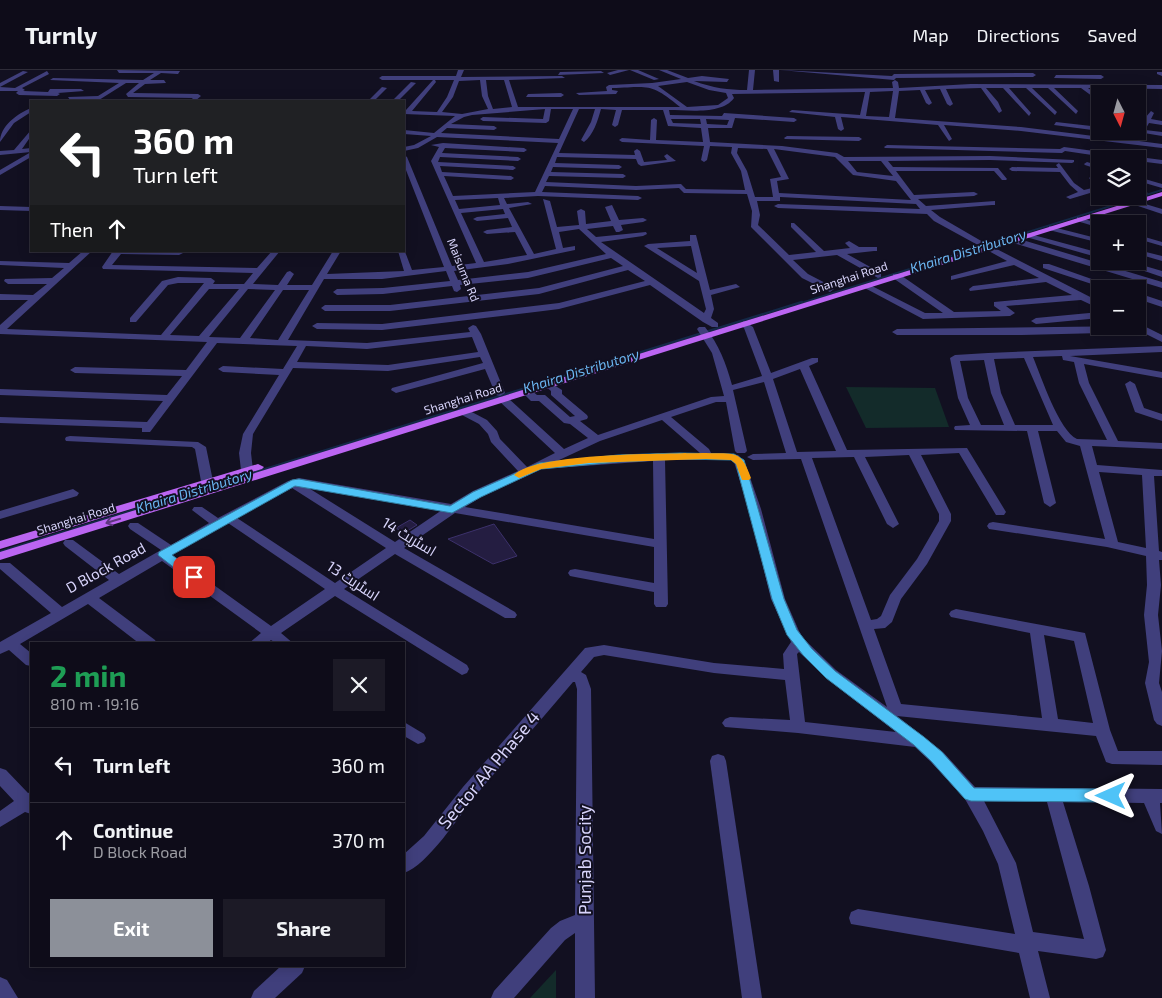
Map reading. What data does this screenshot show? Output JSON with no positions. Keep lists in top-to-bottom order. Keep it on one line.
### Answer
{"streets":{"main road":["Shanghai Road"],"street":["Maisuma Rd","اسٹریٹ 14","D Block Road","اسٹریٹ 13","Sector AA Phase 4","Punjab Socity"]},"crossings":[["Maisuma Rd","Shanghai Road"],["اسٹریٹ 14","D Block Road"],["D Block Road","اسٹریٹ 13"],["Sector AA Phase 4","Punjab Socity"]],"water":["Khaira Distributory"],"north":"bottom","page":{"header":"Turnly","nav":["Map","Directions","Saved"],"map_buttons":["+","−"],"turn":["360 m","Turn left"],"then":"Then","heading":["2 min","810 m · 19:16"],"list":[{"name":"Turn left","value":"360 m"},{"name":"Continue","note":"D Block Road","value":"370 m"}],"buttons":["Exit","Share"]}}
